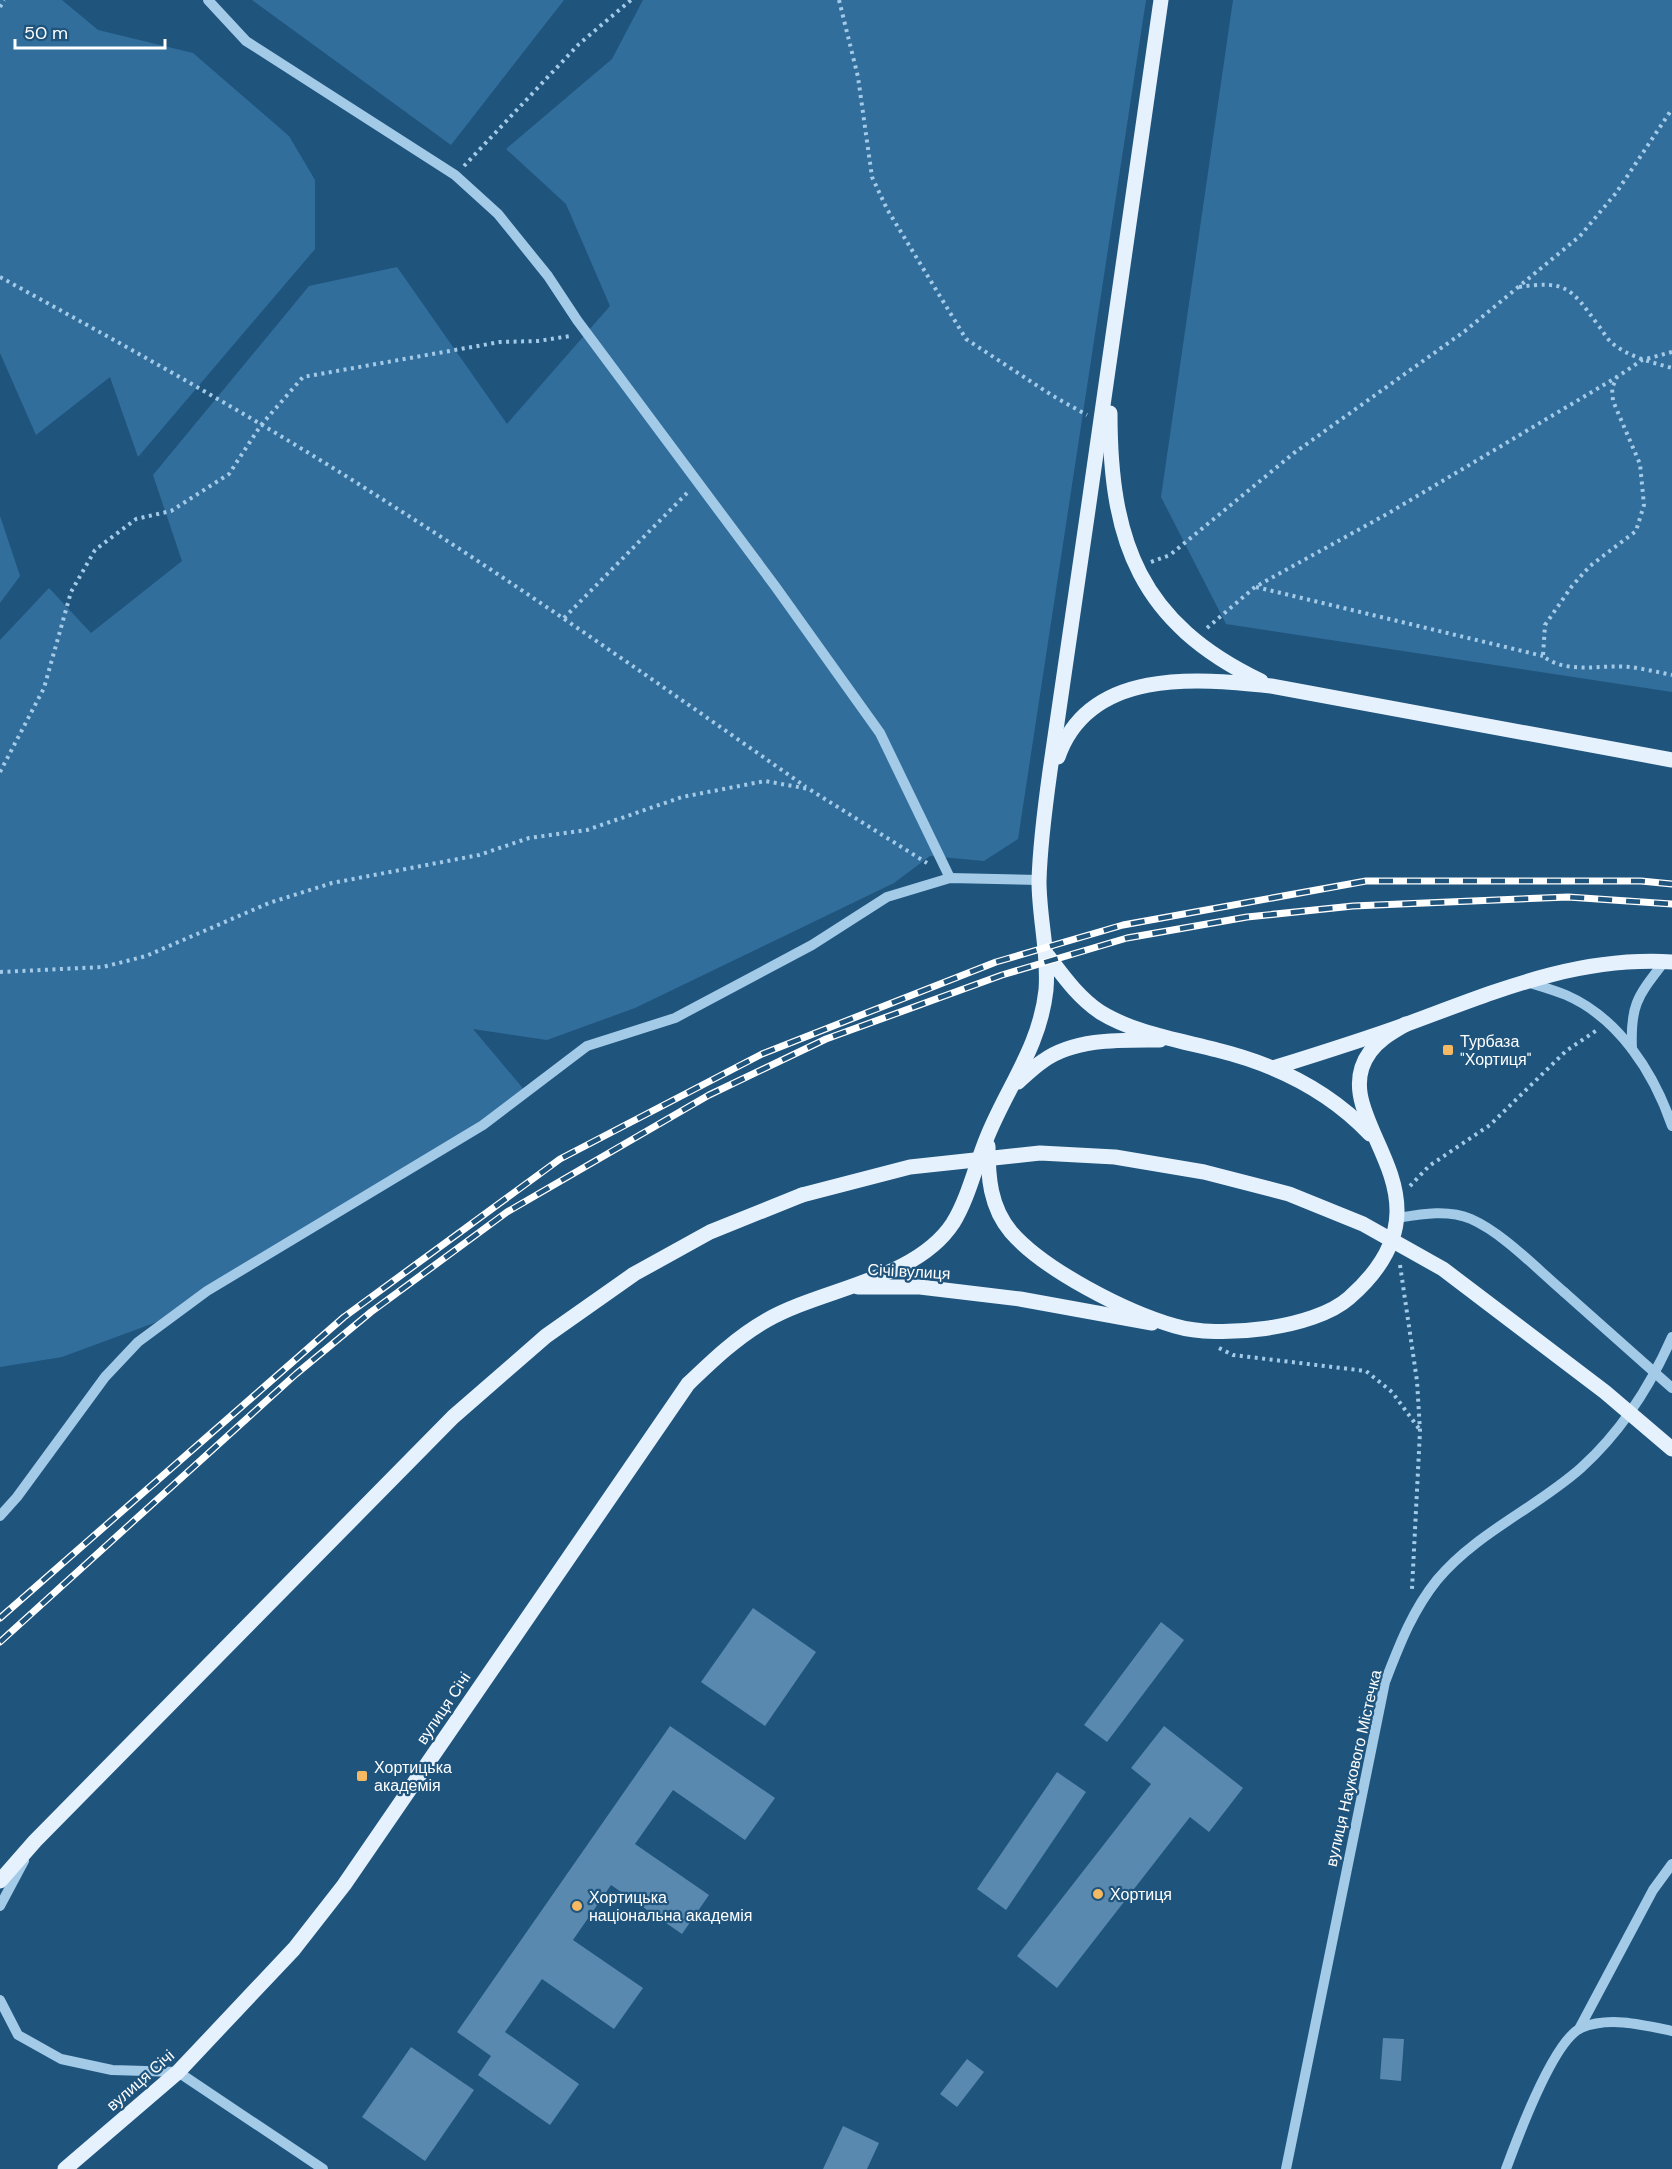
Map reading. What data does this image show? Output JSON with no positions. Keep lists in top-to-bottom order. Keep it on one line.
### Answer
{"streets":{"main road":["Січі вулиця","вулиця Січі"],"street":["вулиця Наукового Містечка"]},"crossings":[["Січі вулиця","вулиця Січі"]],"places":{"transit":["Турбаза \"Хортиця\"","Хортицька академія"],"other":["Хортиця","Хортицька національна академія"]},"scale_bar":"50 m"}
